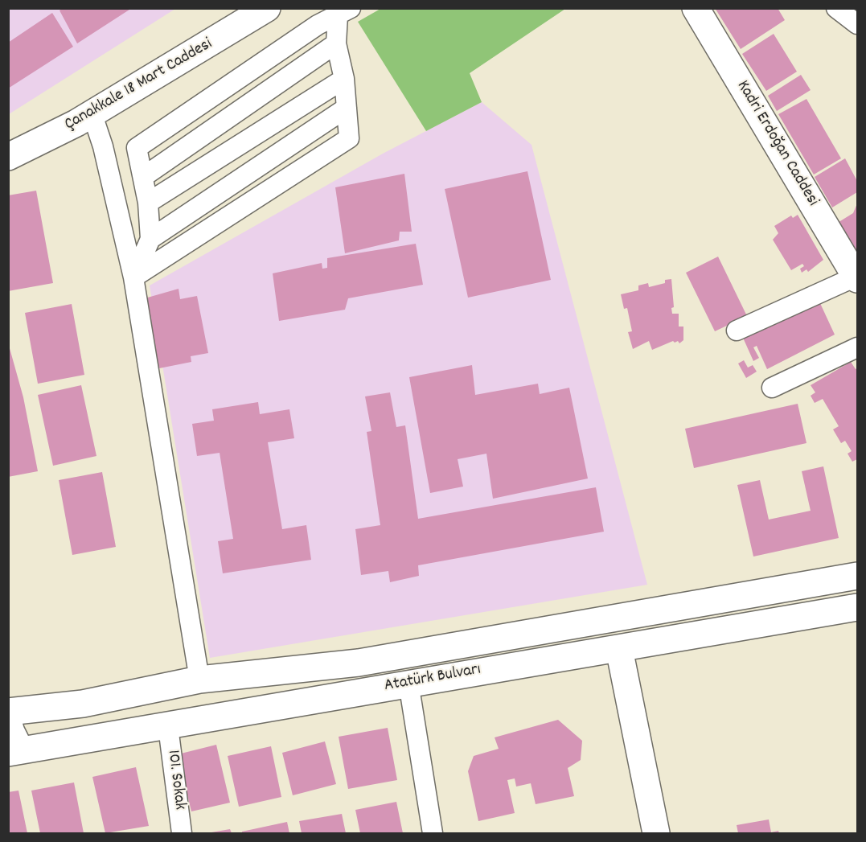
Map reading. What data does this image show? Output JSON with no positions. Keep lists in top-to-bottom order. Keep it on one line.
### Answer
{"streets":{"main road":["Çanakkale 18 Mart Caddesi","Kadri Erdoğan Caddesi","Atatürk Bulvarı"],"street":["101. Sokak"]},"crossings":[["Atatürk Bulvarı","101. Sokak"]]}
